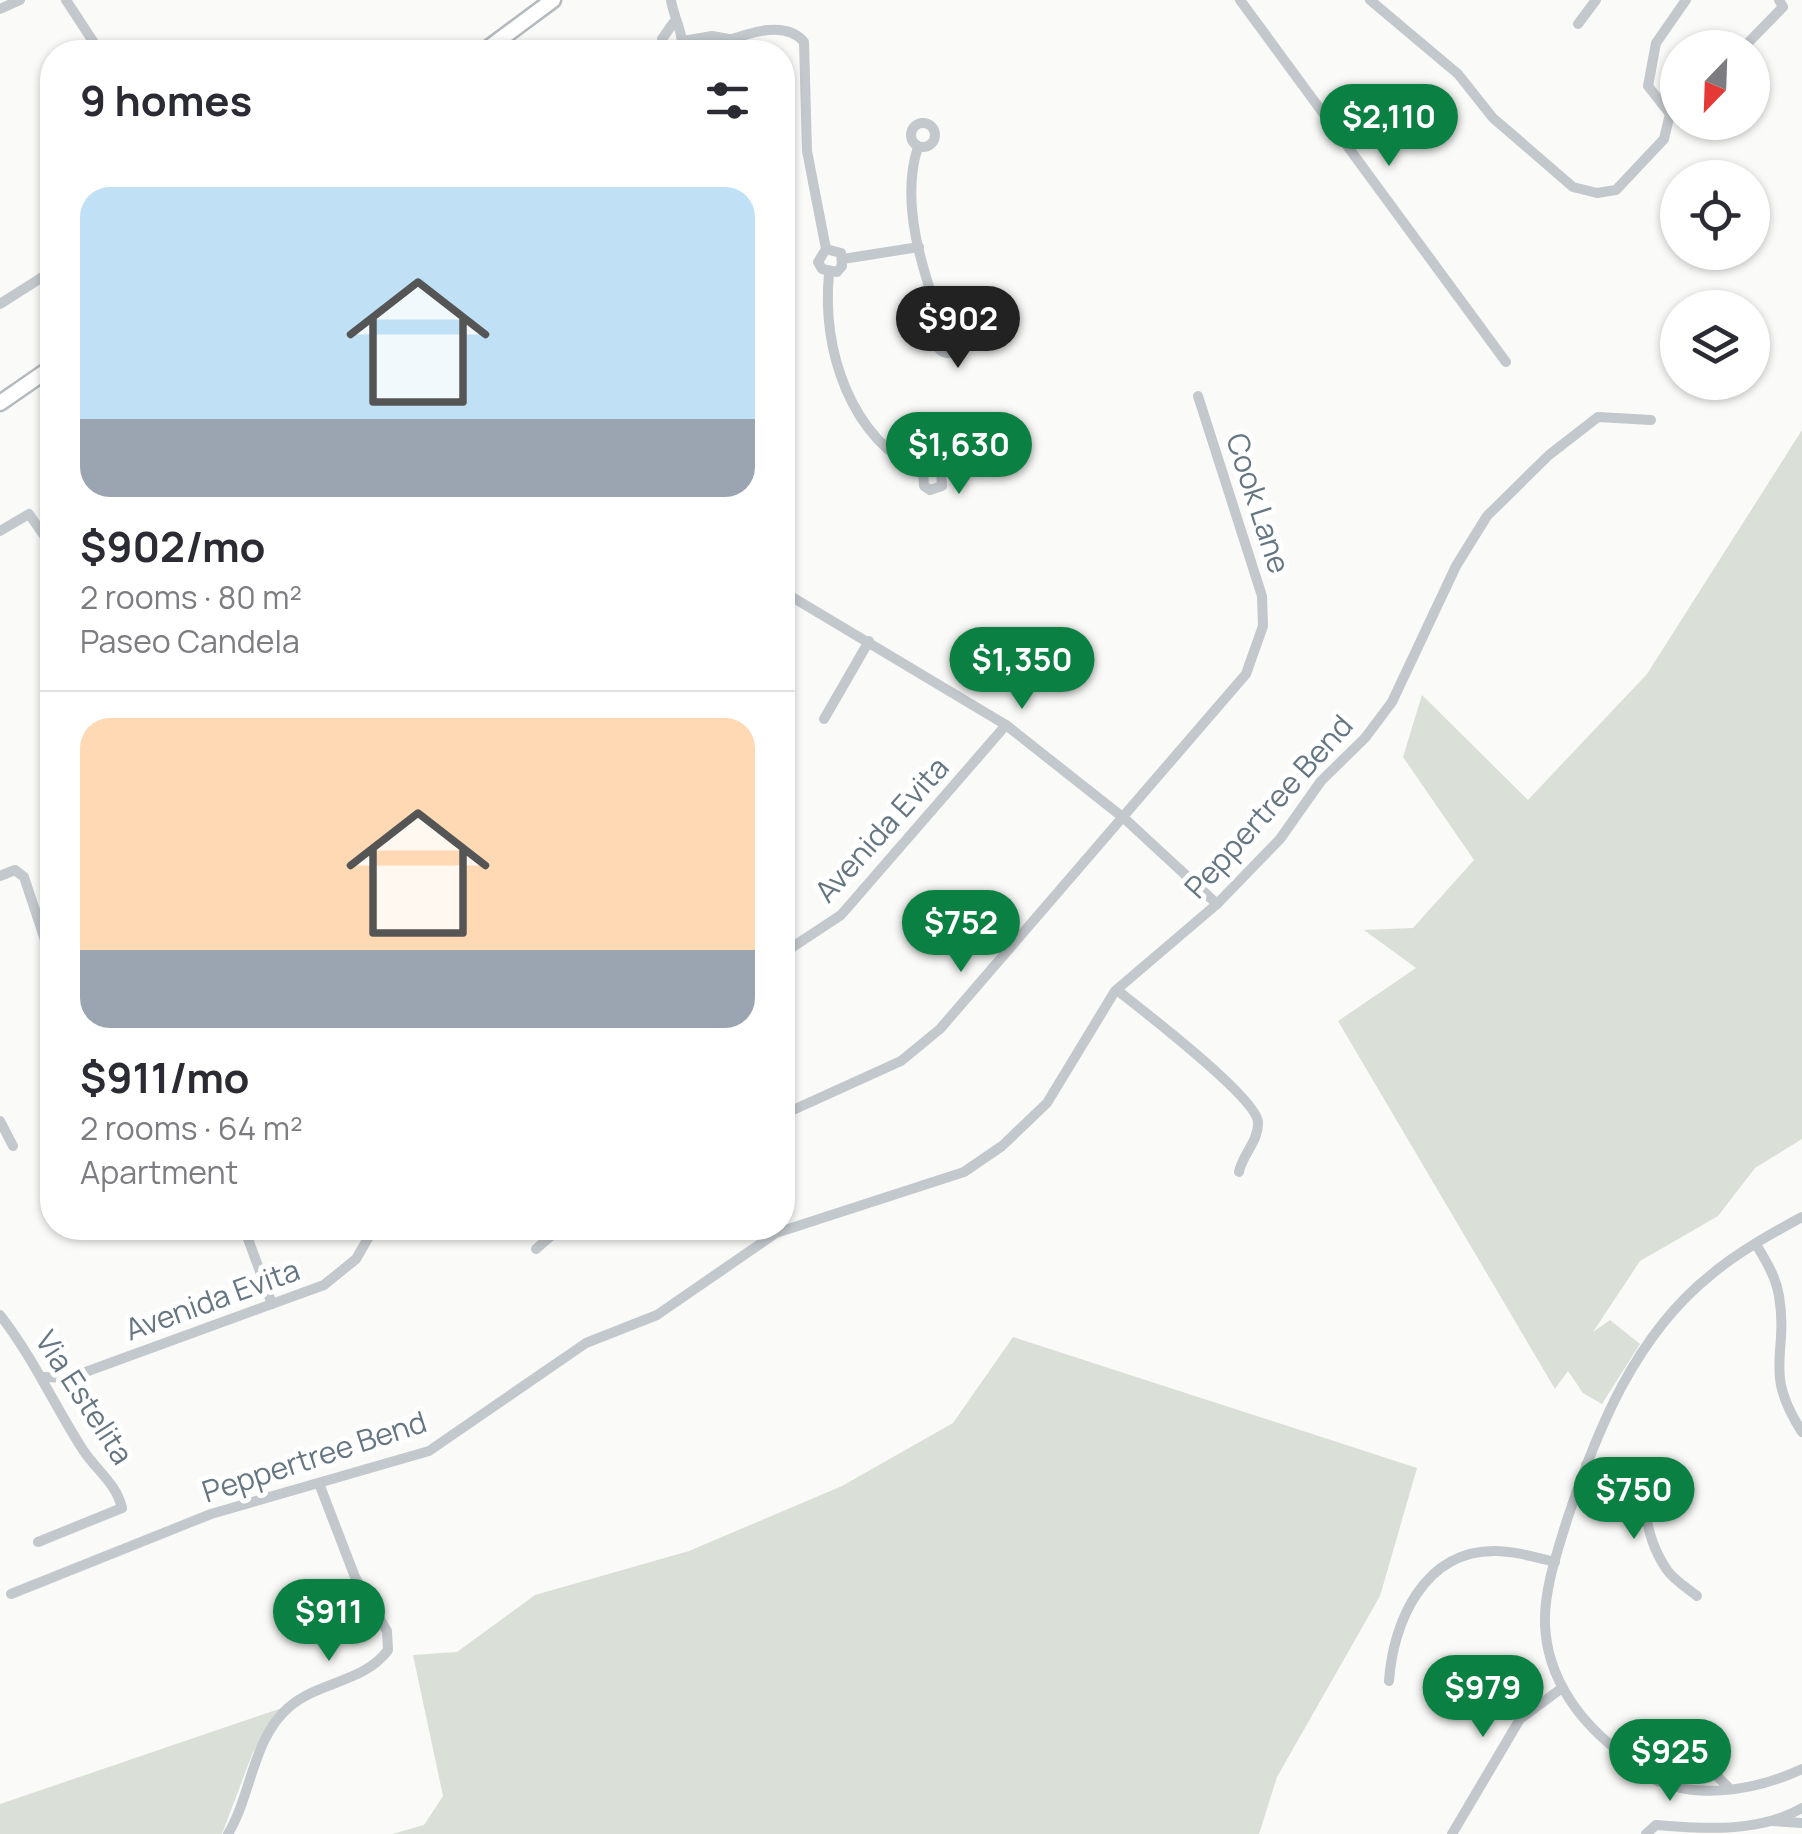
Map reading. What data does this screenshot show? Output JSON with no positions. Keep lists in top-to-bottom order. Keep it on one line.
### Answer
{"streets":{"street":["Cook Lane","Peppertree Bend","Avenida Evita","Via Estelita"]},"crossings":[["Avenida Evita","Via Estelita"]],"north":"bottom left","page":{"heading":"9 homes","price":["$2,110","$902","$1,630","$1,350","$752","$750","$911","$979","$925"],"list":[{"name":"$902/mo","note":"2 rooms · 80 m² · Paseo Candela"},{"name":"$911/mo","note":"2 rooms · 64 m² · Apartment"}]}}
